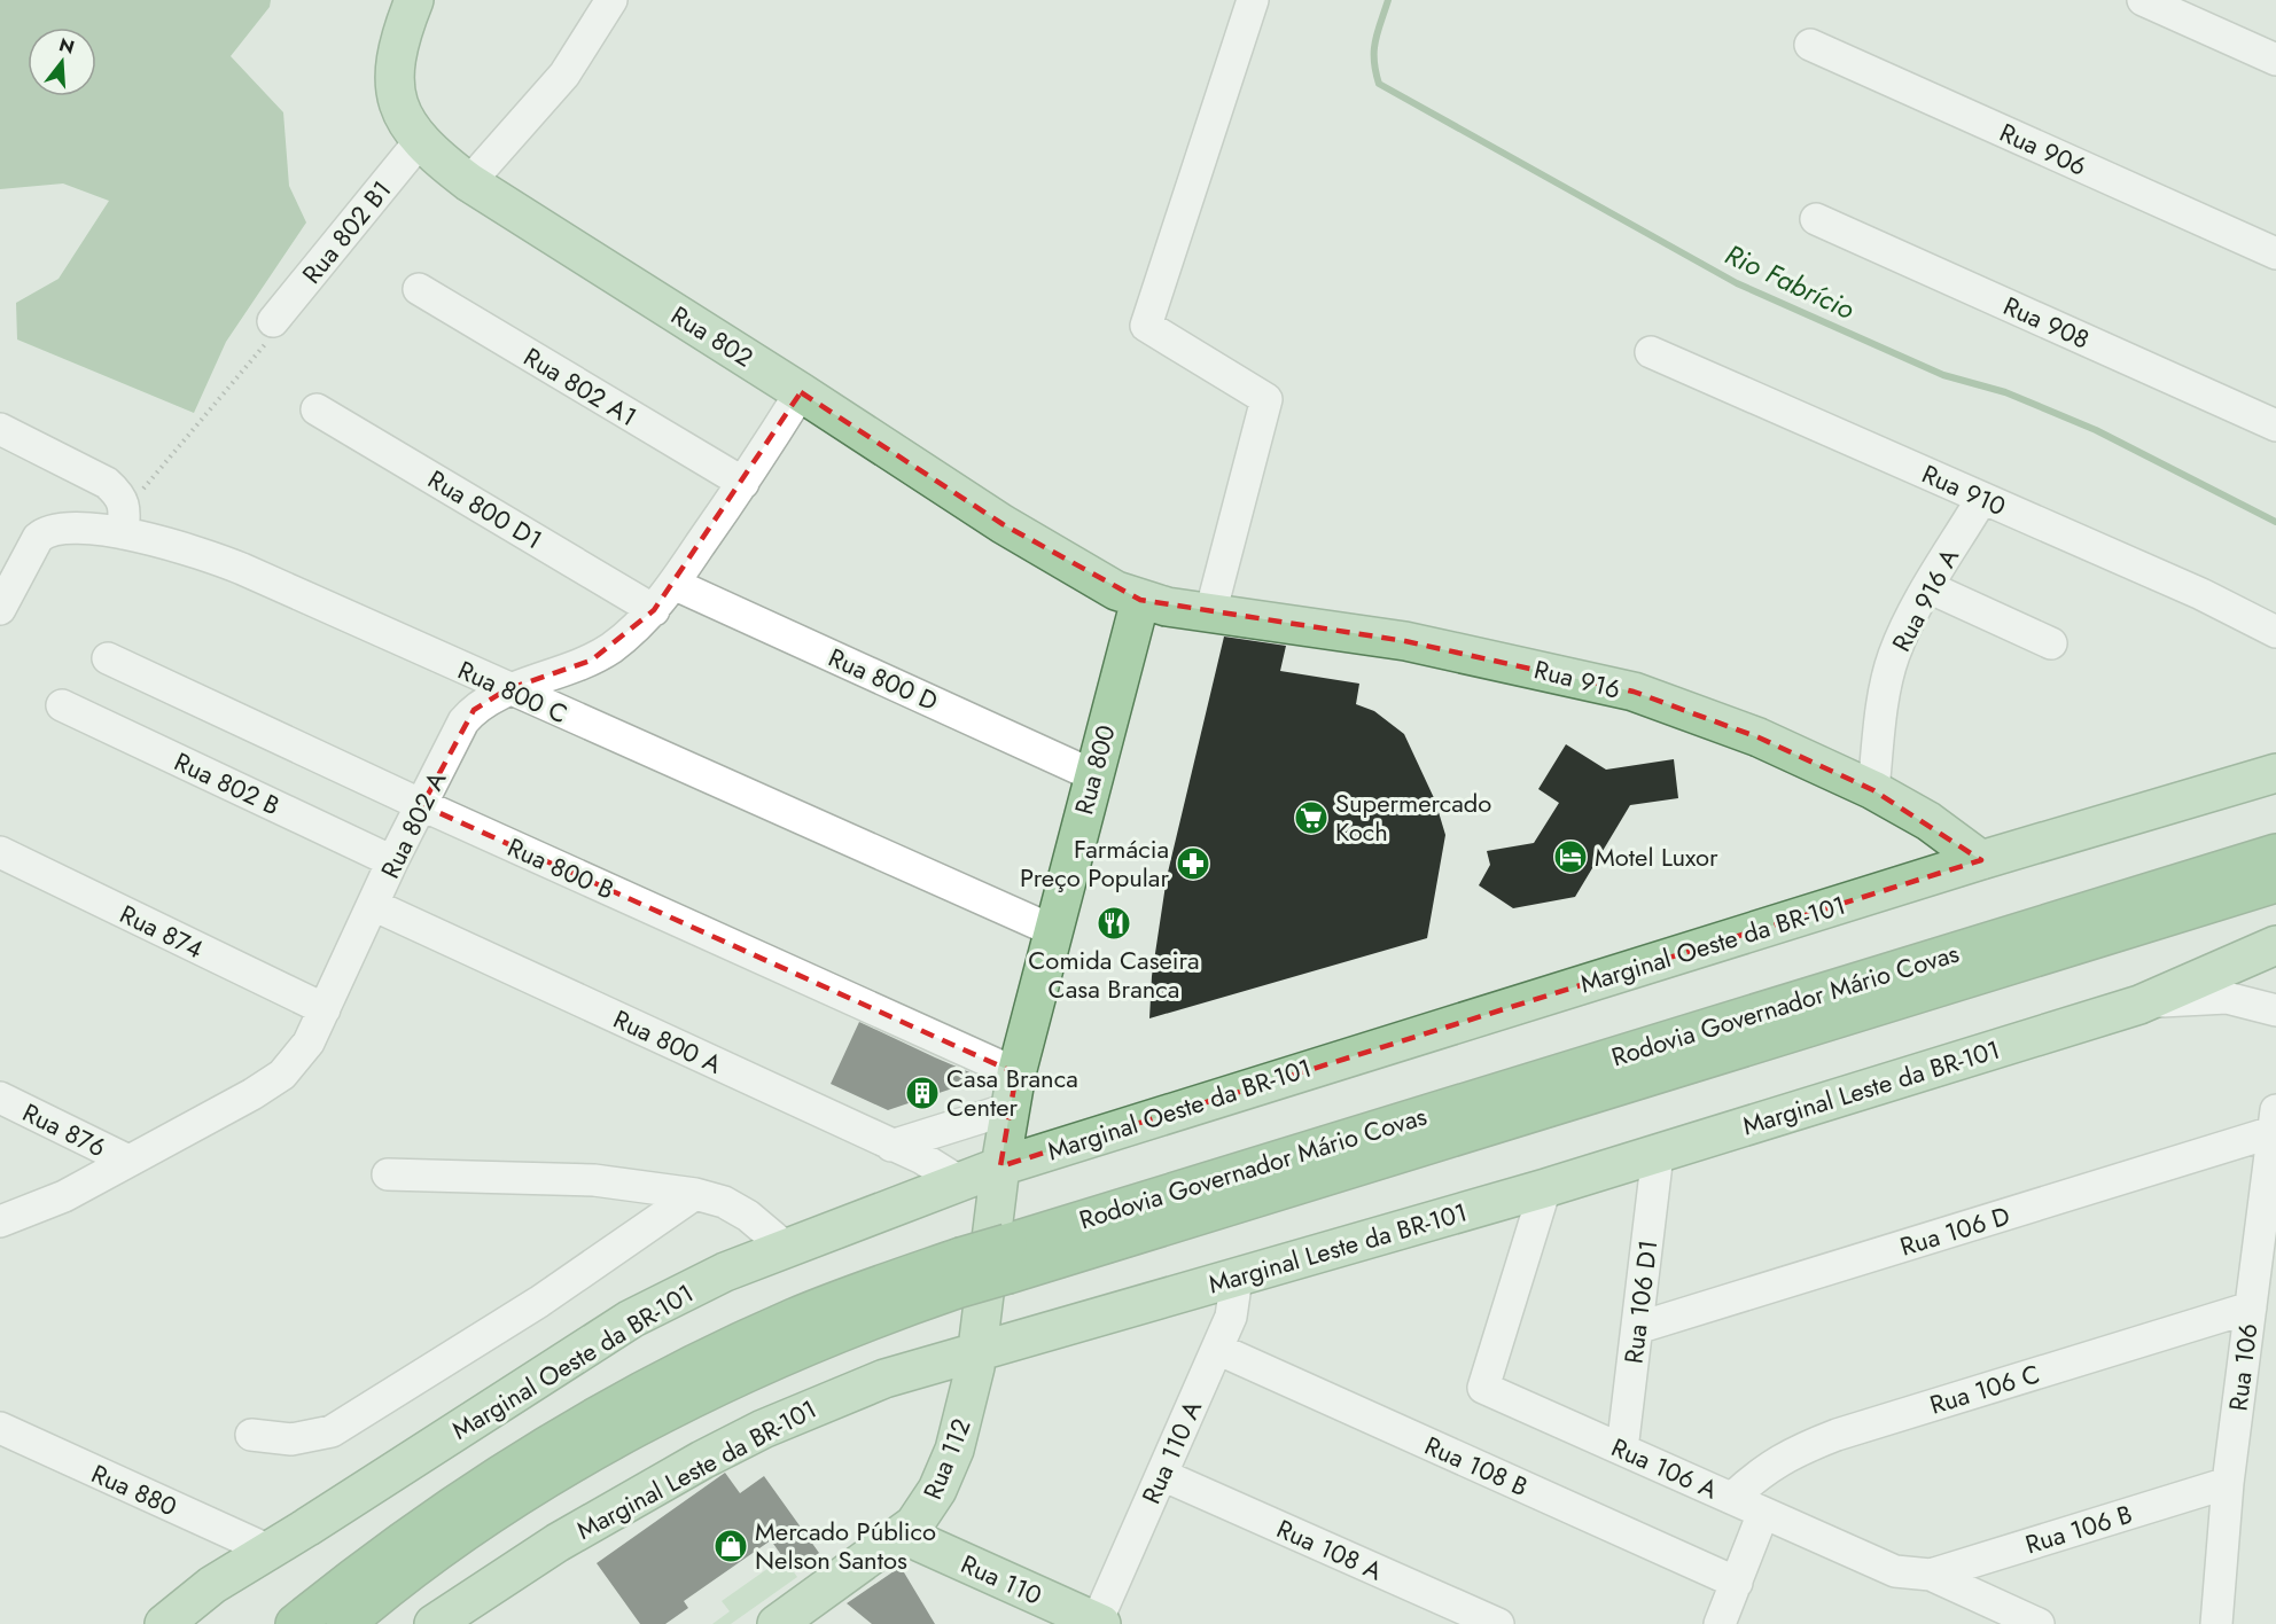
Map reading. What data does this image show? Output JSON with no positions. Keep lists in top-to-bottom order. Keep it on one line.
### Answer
{"streets":{"highway":["Rodovia Governador Mário Covas"],"main road":["Rua 802","Rua 916","Rua 800","Marginal Oeste da BR-101","Marginal Leste da BR-101","Rua 112","Rua 110"],"street":["Rua 906","Rua 802 B1","Rua 908","Rua 802 A1","Rua 910","Rua 800 D1","Rua 916 A","Rua 800 D","Rua 800 C","Rua 802 B","Rua 802 A","Rua 800 B","Rua 874","Rua 800 A","Rua 876","Rua 106 D","Rua 106 D1","Rua 106","Rua 106 C","Rua 110 A","Rua 108 B","Rua 106 A","Rua 880","Rua 106 B","Rua 108 A"]},"crossings":[["Rua 802 B1","Rua 802"],["Rua 802","Rua 916"],["Rua 802","Rua 800"],["Rua 802","Rua 802 A"],["Rua 802 A1","Rua 802 A"],["Rua 910","Rua 916 A"],["Rua 800 D1","Rua 802 A"],["Rua 916 A","Rua 916"],["Rua 800 D","Rua 800"],["Rua 800 D","Rua 802 A"],["Rua 916","Rua 800"],["Rua 916","Marginal Oeste da BR-101"],["Rua 800 C","Rua 800"],["Rua 800 C","Rua 802 A"],["Rua 800","Rua 800 B"],["Rua 800","Marginal Oeste da BR-101"],["Rua 800","Rodovia Governador Mário Covas"],["Rua 800","Rua 112"],["Rua 802 B","Rua 802 A"],["Rua 802 A","Rua 800 B"],["Rua 802 A","Rua 874"],["Rua 802 A","Rua 800 A"],["Rua 802 A","Rua 876"],["Marginal Oeste da BR-101","Rua 800 A"],["Marginal Oeste da BR-101","Rua 880"],["Rodovia Governador Mário Covas","Rua 112"],["Marginal Leste da BR-101","Rua 106 D1"],["Marginal Leste da BR-101","Rua 110 A"],["Marginal Leste da BR-101","Rua 112"],["Marginal Leste da BR-101","Rua 106 A"],["Rua 106 D","Rua 106 D1"],["Rua 106 D","Rua 106"],["Rua 106 D1","Rua 106 A"],["Rua 106","Rua 106 C"],["Rua 106","Rua 106 B"],["Rua 106 C","Rua 106 A"],["Rua 110 A","Rua 108 B"],["Rua 110 A","Rua 108 A"],["Rua 110 A","Rua 110"],["Rua 112","Rua 110"],["Rua 106 A","Rua 106 B"]],"water":["Rio Fabrício"],"places":{"supermarket":["Supermercado Koch"],"hotel":["Motel Luxor"],"pharmacy":["Farmácia Preço Popular"],"restaurant":["Comida Caseira Casa Branca"],"building":["Casa Branca Center"],"shop":["Mercado Público Nelson Santos"]},"north":"top"}
